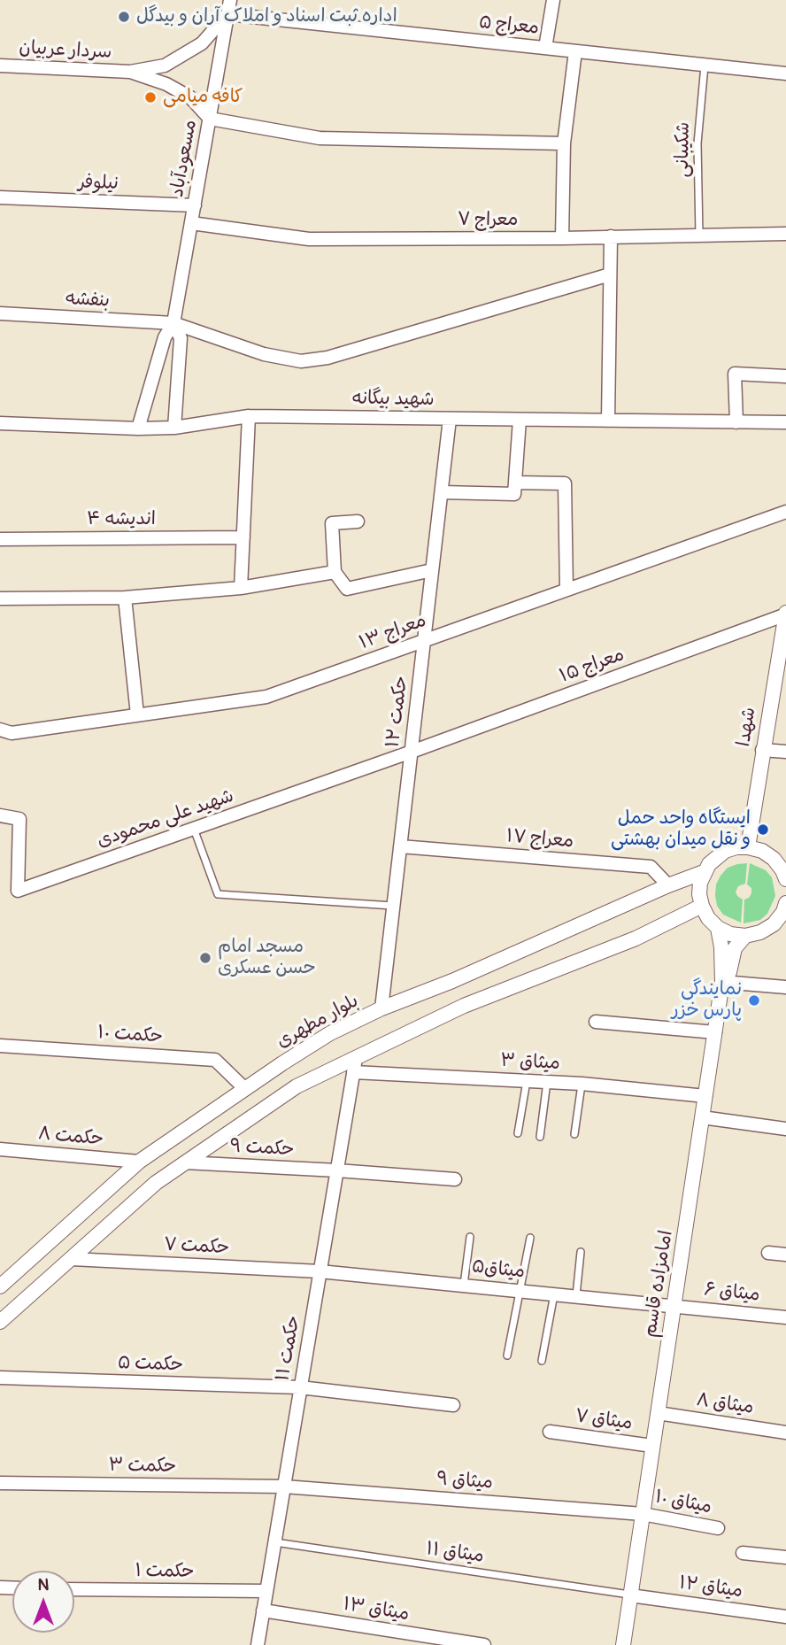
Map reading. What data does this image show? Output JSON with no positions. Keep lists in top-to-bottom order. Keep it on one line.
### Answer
{"streets":{"street":["معراج ۵","سردار عربیان","مسعودآباد","نیلوفر","معراج ۷","بنفشه","شهید بیگانه","اندیشه ۴","معراج ۱۳","معراج ۱۵","حکمت ۱۲","شهدا","شهید علی محمودی","معراج ۱۷","بلوار مطهری","حکمت ۱۰","میثاق ۳","حکمت ۸","حکمت ۹","حکمت ۷","میثاق۵","امامزاده قاسم","میثاق ۶","حکمت ۱۱","حکمت ۵","میثاق ۸","میثاق ۷","حکمت ۳","میثاق ۹","میثاق ۱۰","حکمت ۱","میثاق ۱۲","میثاق ۱۳"],"lane":["شکیبانی","میثاق ۱۱"]},"crossings":[["معراج ۵","شکیبانی"],["معراج ۵","مسعودآباد"],["شکیبانی","معراج ۷"],["مسعودآباد","نیلوفر"],["مسعودآباد","معراج ۷"],["مسعودآباد","بنفشه"],["مسعودآباد","شهید بیگانه"],["شهید بیگانه","حکمت ۱۲"],["معراج ۱۳","حکمت ۱۲"],["معراج ۱۵","حکمت ۱۲"],["معراج ۱۵","شهدا"],["معراج ۱۵","شهید علی محمودی"],["حکمت ۱۲","شهید علی محمودی"],["حکمت ۱۲","معراج ۱۷"],["حکمت ۱۲","بلوار مطهری"],["معراج ۱۷","بلوار مطهری"],["بلوار مطهری","حکمت ۱۰"],["بلوار مطهری","حکمت ۸"],["میثاق ۳","امامزاده قاسم"],["میثاق ۳","حکمت ۱۱"],["حکمت ۹","حکمت ۱۱"],["حکمت ۷","میثاق۵"],["حکمت ۷","حکمت ۱۱"],["میثاق۵","امامزاده قاسم"],["میثاق۵","میثاق ۶"],["میثاق۵","حکمت ۱۱"],["امامزاده قاسم","میثاق ۶"],["امامزاده قاسم","میثاق ۸"],["امامزاده قاسم","میثاق ۷"],["امامزاده قاسم","میثاق ۹"],["امامزاده قاسم","میثاق ۱۰"],["امامزاده قاسم","میثاق ۱۱"],["امامزاده قاسم","میثاق ۱۲"],["حکمت ۱۱","حکمت ۵"],["حکمت ۱۱","حکمت ۳"],["حکمت ۱۱","میثاق ۹"],["حکمت ۱۱","میثاق ۱۱"],["حکمت ۱۱","حکمت ۱"],["حکمت ۱۱","میثاق ۱۳"],["حکمت ۳","میثاق ۹"],["میثاق ۹","میثاق ۱۰"],["میثاق ۱۱","میثاق ۱۲"]],"places":["اداره ثبت اسناد و املاک آران و بیدگل","کافه میامی","ایستگاه واحد حمل و نقل میدان بهشتی","مسجد امام حسن عسکری","نمایندگی پارس خزر"],"north":"top"}
